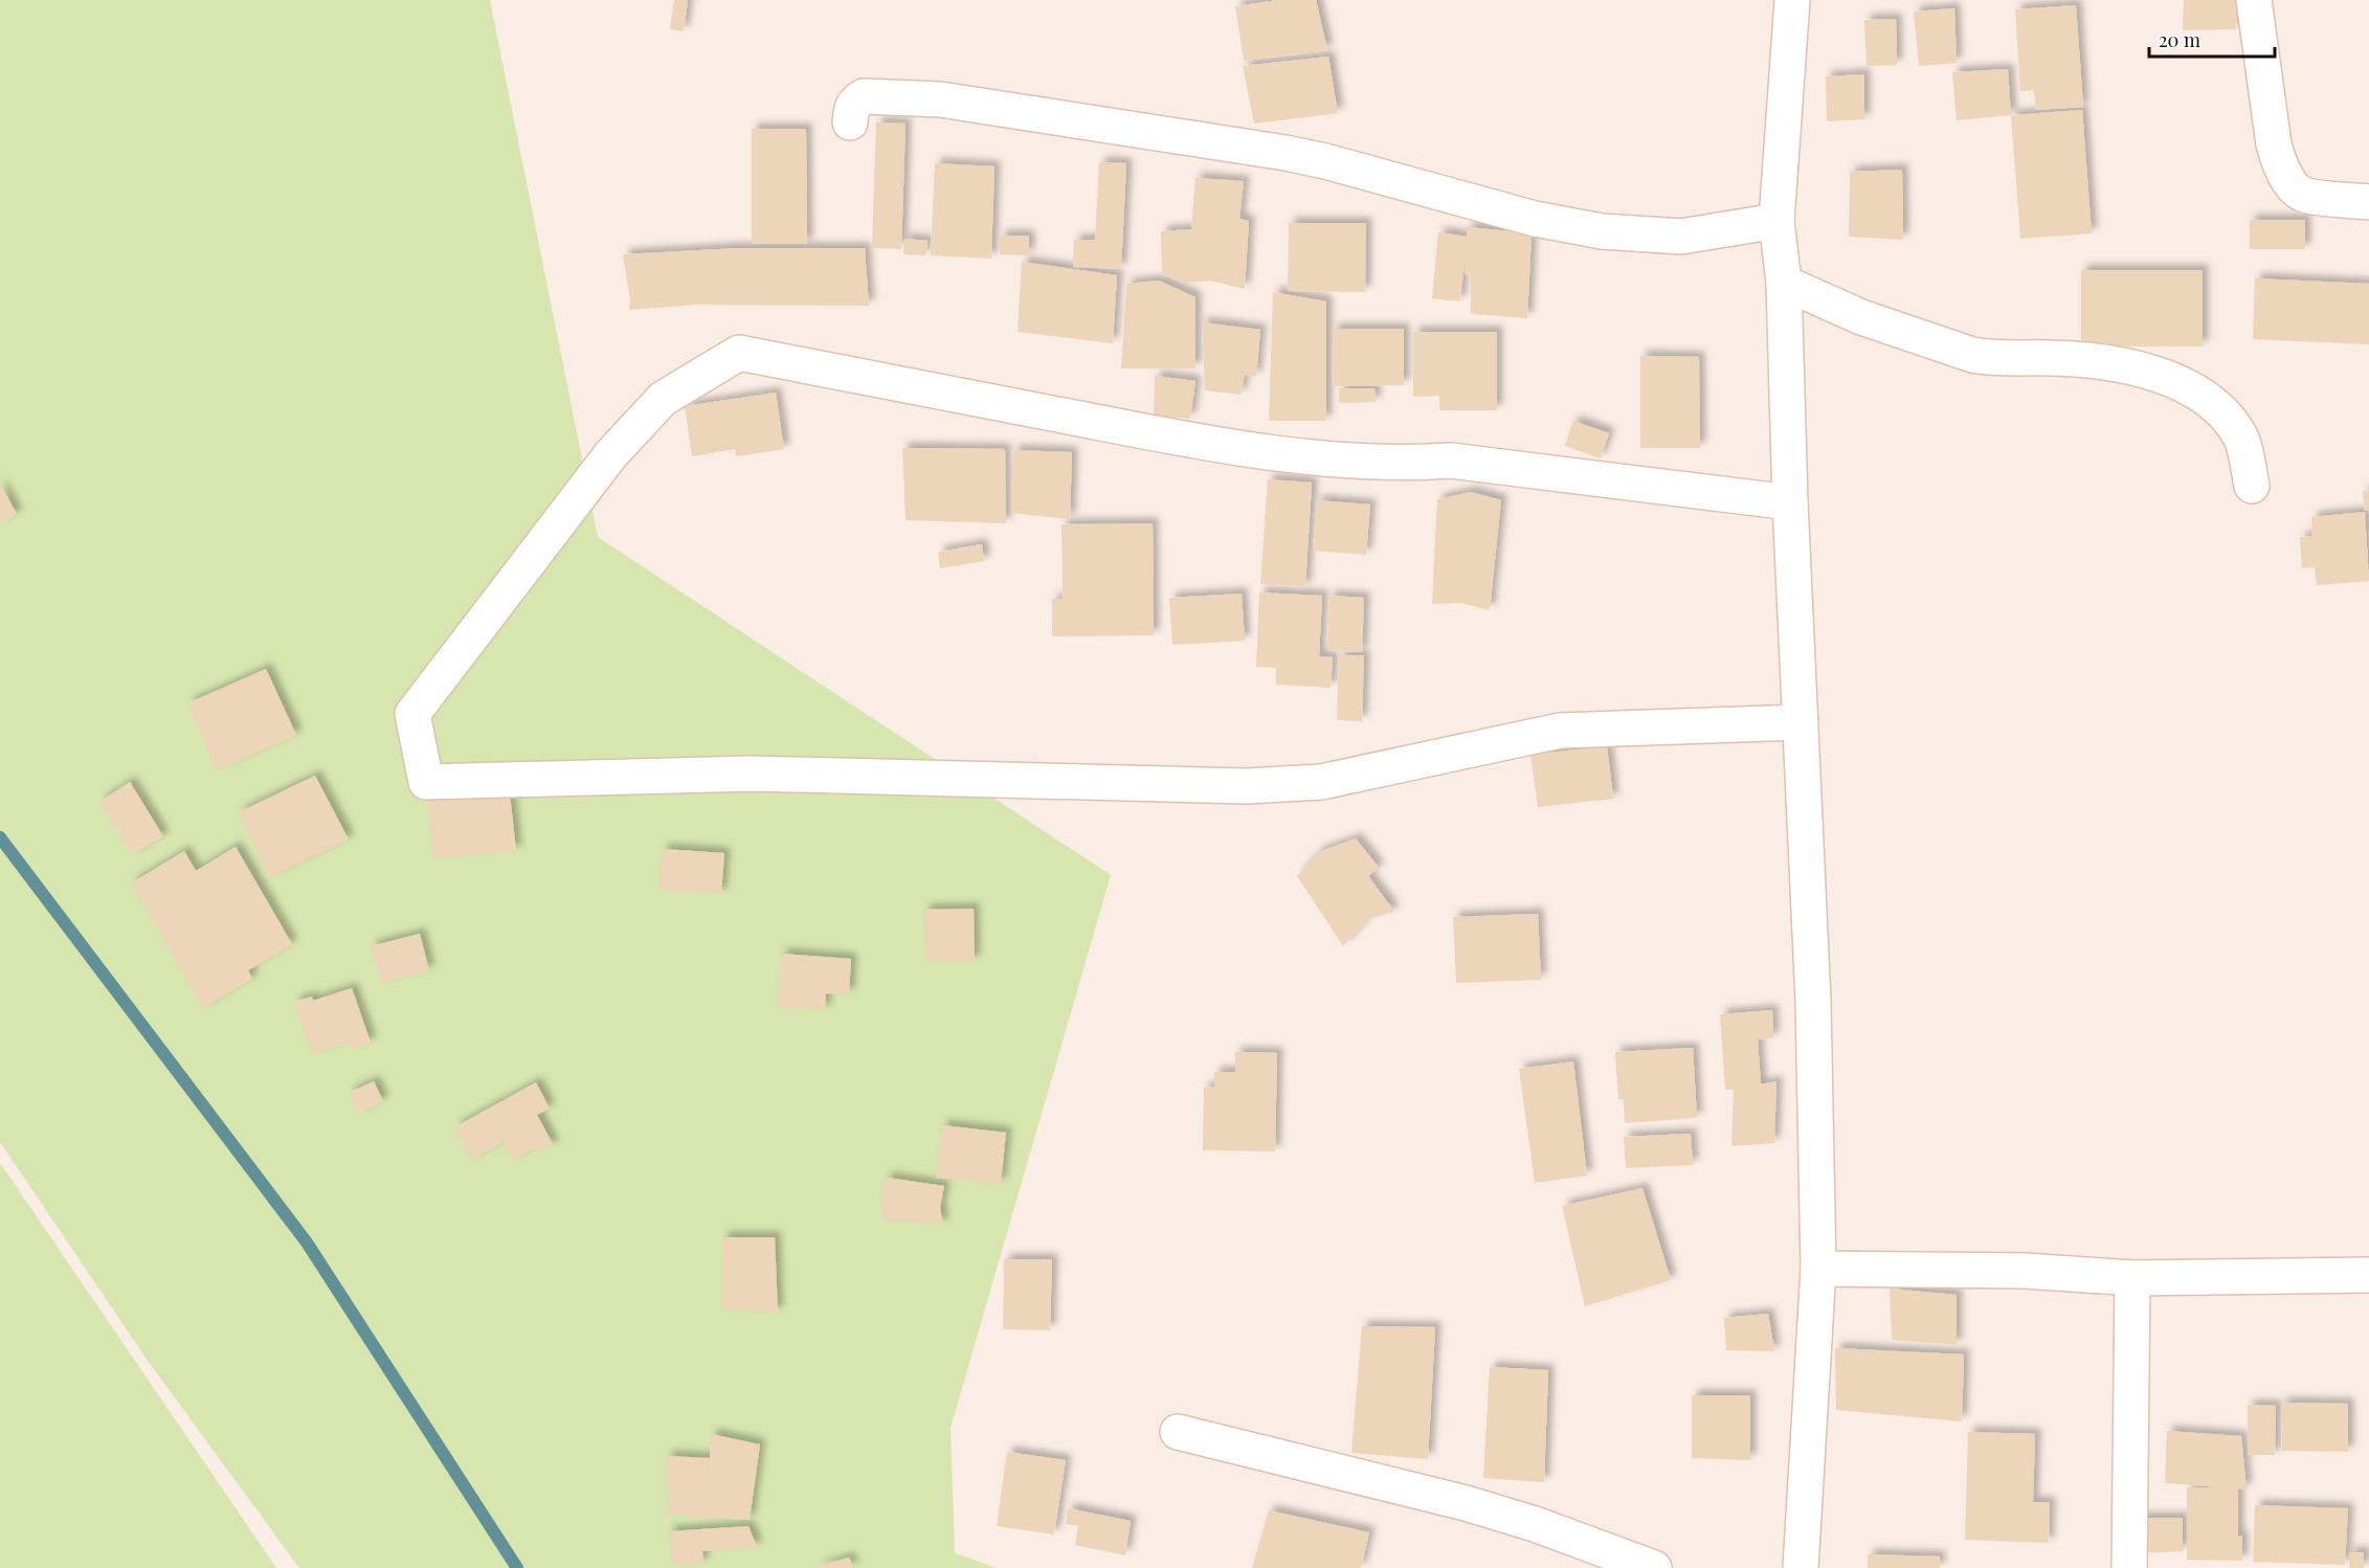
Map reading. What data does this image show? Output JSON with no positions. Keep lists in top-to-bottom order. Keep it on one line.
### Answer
{"scale_bar":"20 m"}
